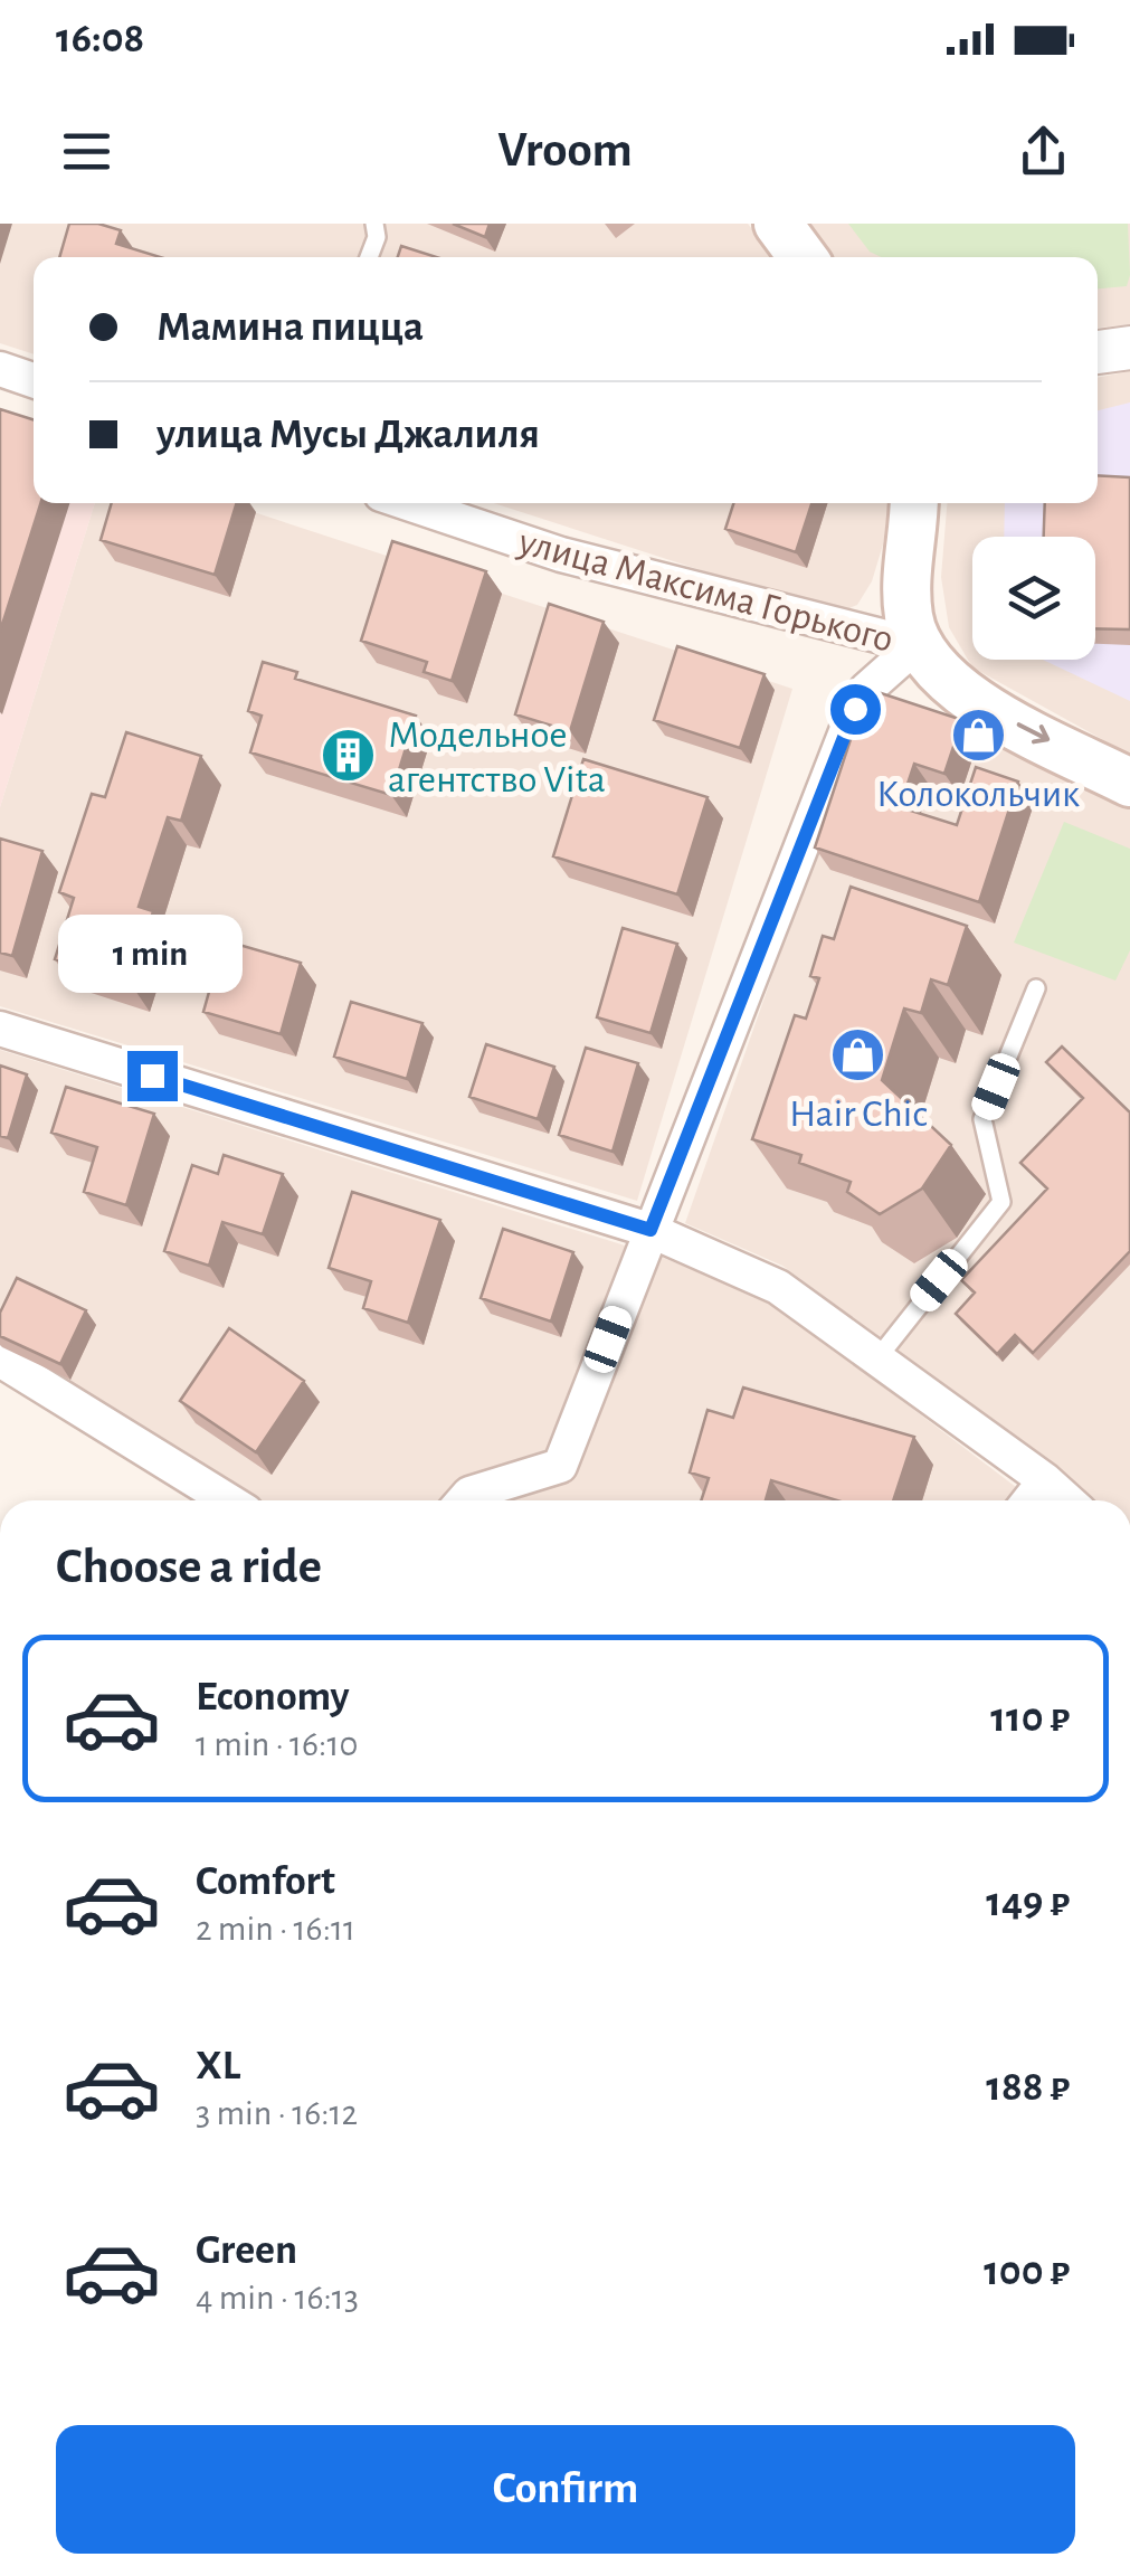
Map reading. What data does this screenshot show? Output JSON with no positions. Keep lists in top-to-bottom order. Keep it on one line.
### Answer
{"streets":{"main road":["улица Максима Горького"]},"places":{"shop":["Колокольчик","Hair Chic"],"building":["Модельное агентство Vita"]},"page":{"status":"16:08","header":"Vroom","banner":["Мамина пицца","улица Мусы Джалиля"],"bubble":"1 min","heading":"Choose a ride","list":[{"name":"Economy","note":"1 min · 16:10","value":"110 ₽"},{"name":"Comfort","note":"2 min · 16:11","value":"149 ₽"},{"name":"XL","note":"3 min · 16:12","value":"188 ₽"},{"name":"Green","note":"4 min · 16:13","value":"100 ₽"}],"buttons":"Confirm"}}
